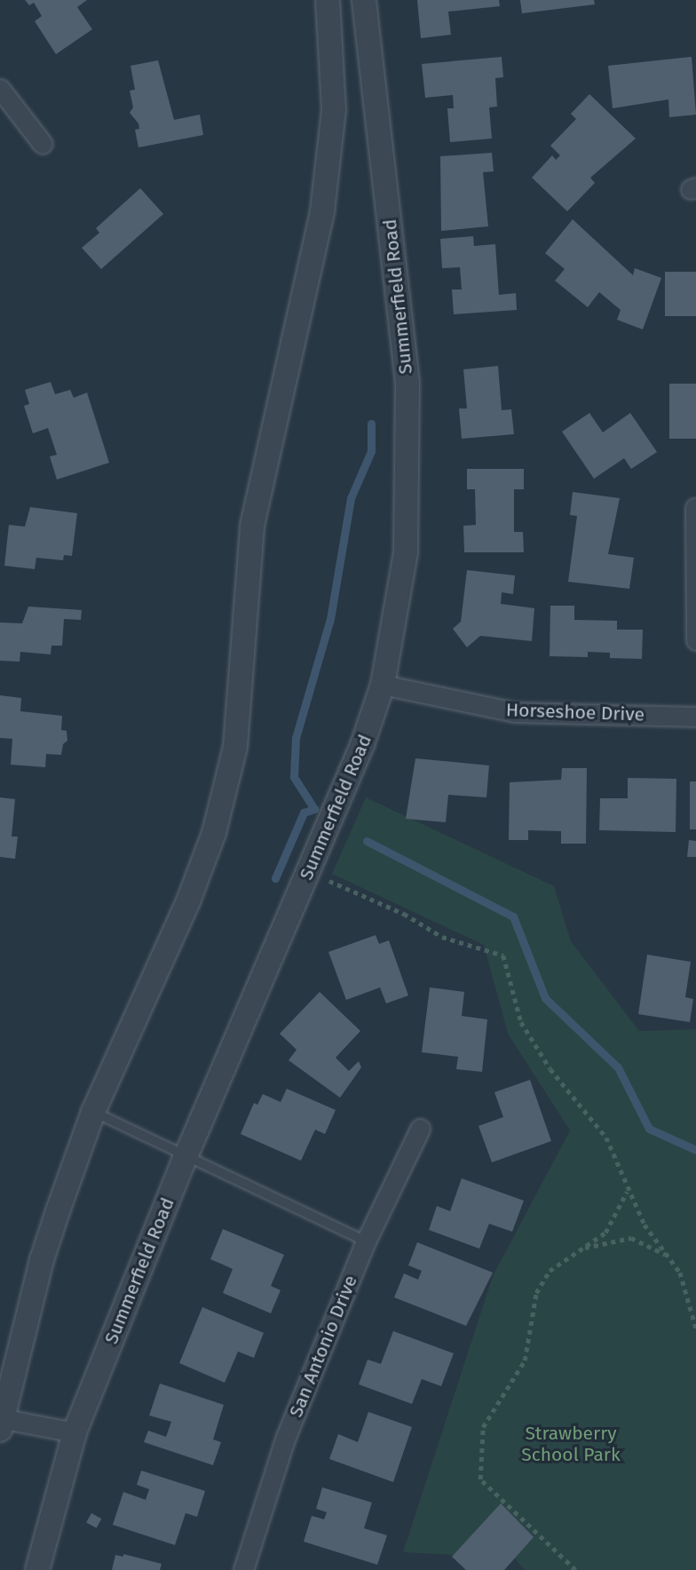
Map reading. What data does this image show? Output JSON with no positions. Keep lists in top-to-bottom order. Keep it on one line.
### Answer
{"streets":{"street":["Summerfield Road","Horseshoe Drive","San Antonio Drive"]},"crossings":[["Summerfield Road","Horseshoe Drive"]],"parks":["Strawberry School Park"]}
